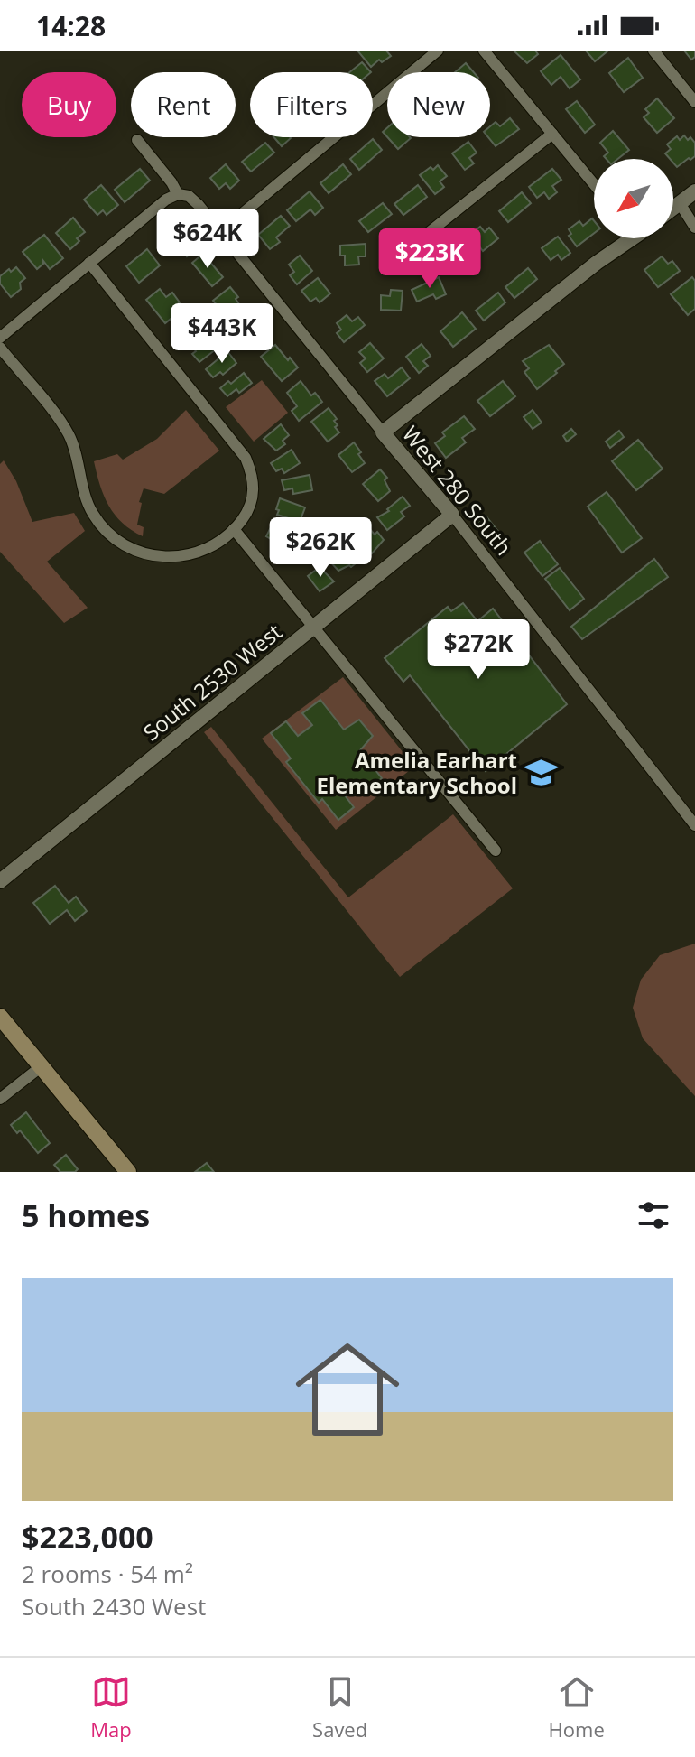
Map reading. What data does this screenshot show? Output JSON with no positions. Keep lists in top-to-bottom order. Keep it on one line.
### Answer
{"streets":{"street":["West 280 South","South 2530 West"]},"crossings":[["West 280 South","South 2530 West"]],"places":{"school or university":["Amelia Earhart Elementary School"]},"north":"bottom left","page":{"status":"14:28","chip":["Buy","Rent","Filters","New"],"price":["$624K","$223K","$443K","$262K","$272K"],"heading":"5 homes","list":[{"name":"$223,000","note":"2 rooms · 54 m² · South 2430 West"}],"tabs":["Map","Saved","Home"]}}
